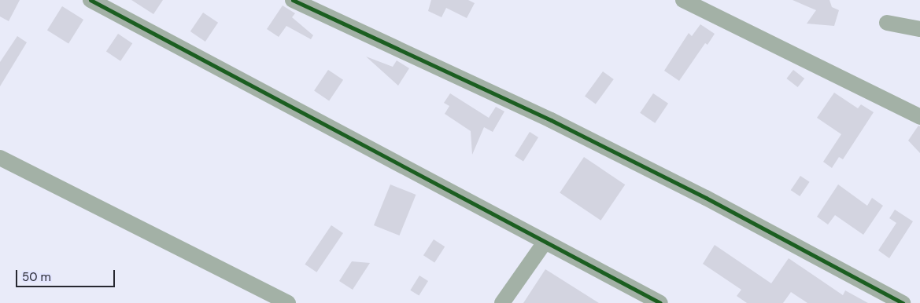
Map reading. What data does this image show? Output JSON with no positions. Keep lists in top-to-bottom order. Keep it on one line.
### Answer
{"scale_bar":"50 m"}
